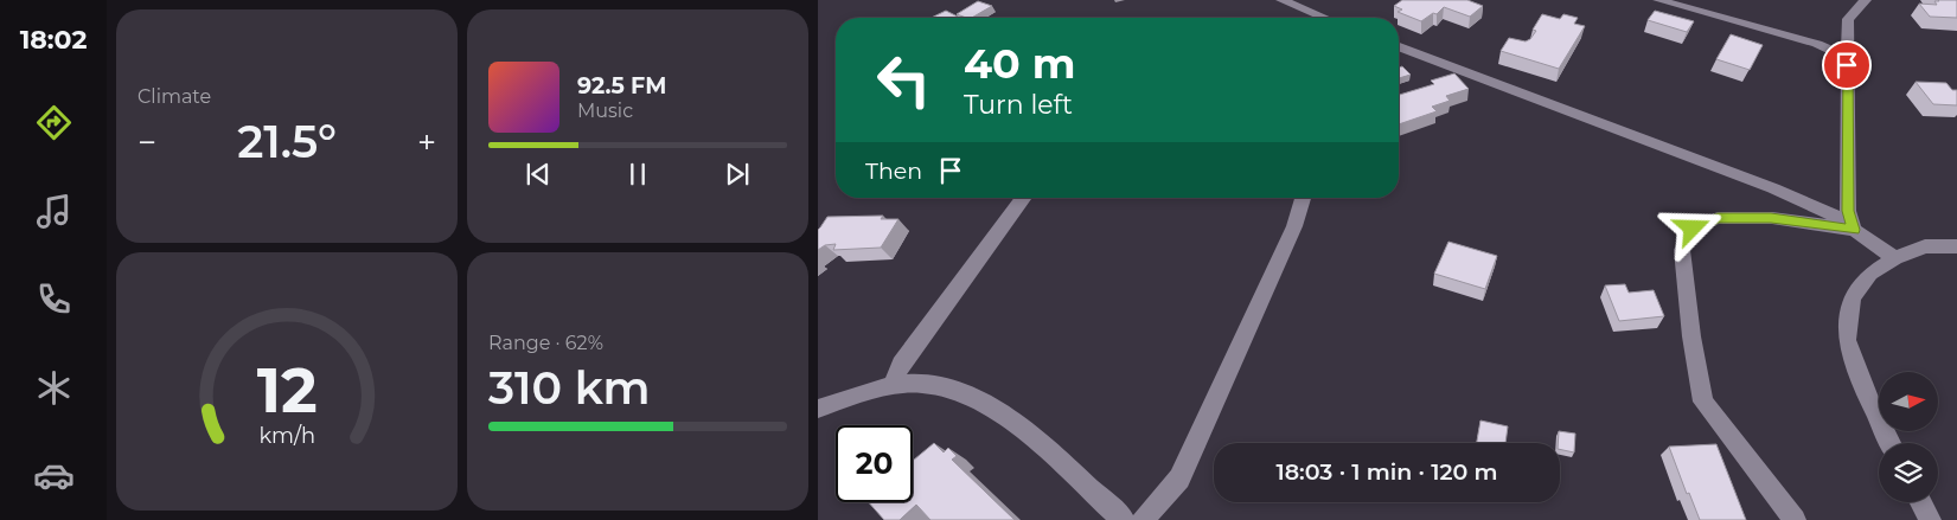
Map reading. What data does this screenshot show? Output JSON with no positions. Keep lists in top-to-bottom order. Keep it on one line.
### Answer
{"north":"right","page":{"tabs":"18:02","tile":["Climate",["Range · 62%","310 km"]],"turn":["40 m","Turn left"],"song":["92.5 FM","Music"],"heat":["−","21.5°","+"],"then":"Then","limit":"20","trip":"18:03 · 1 min · 120 m","gauge":["12","km/h"]}}
